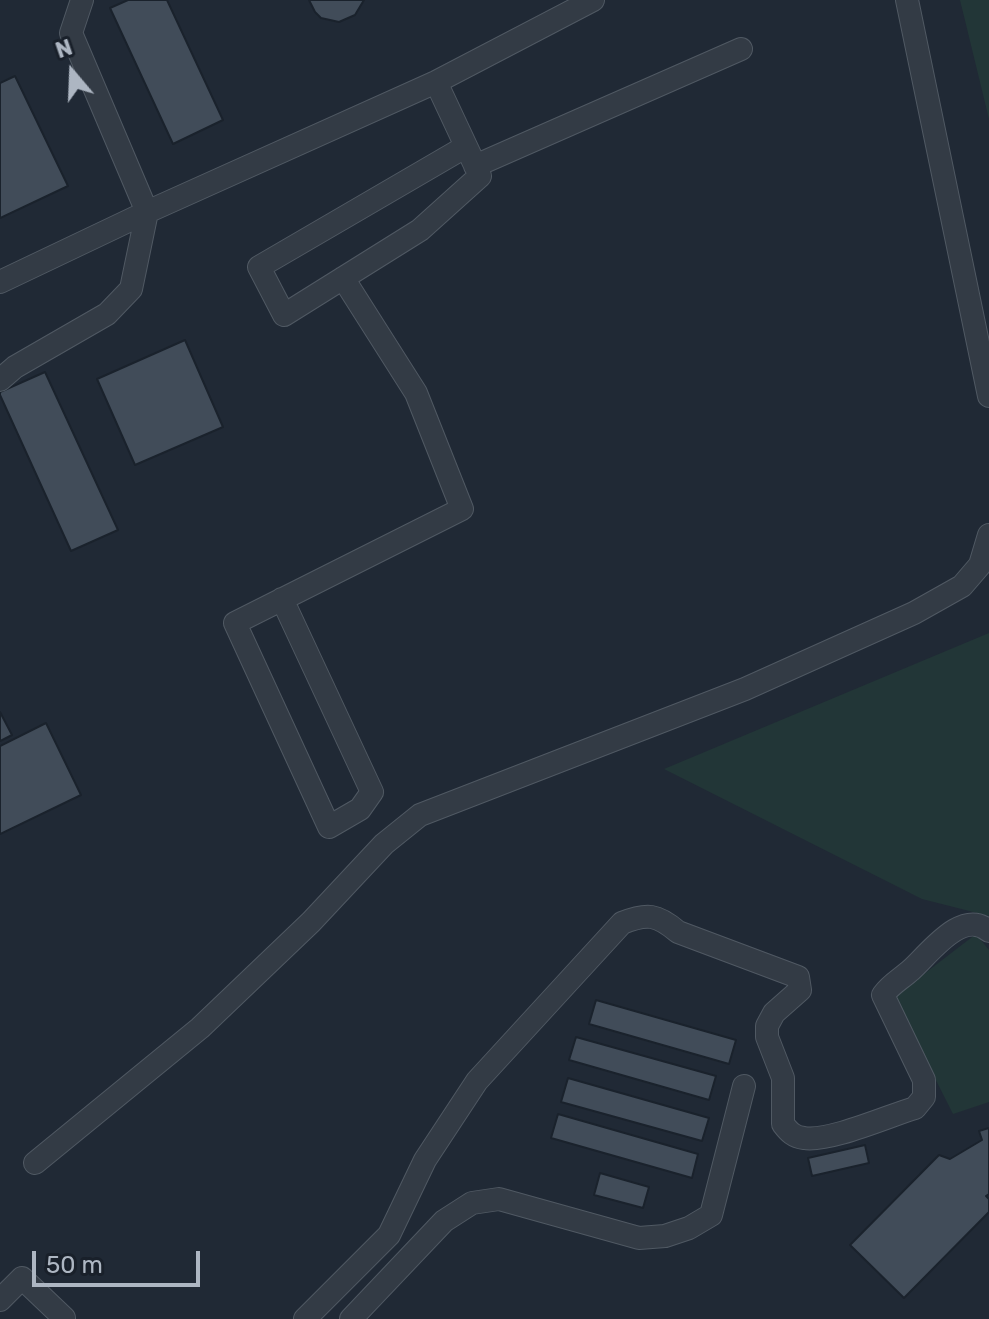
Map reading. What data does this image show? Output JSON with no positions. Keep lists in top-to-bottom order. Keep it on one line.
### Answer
{"scale_bar":"50 m","north":"top"}
